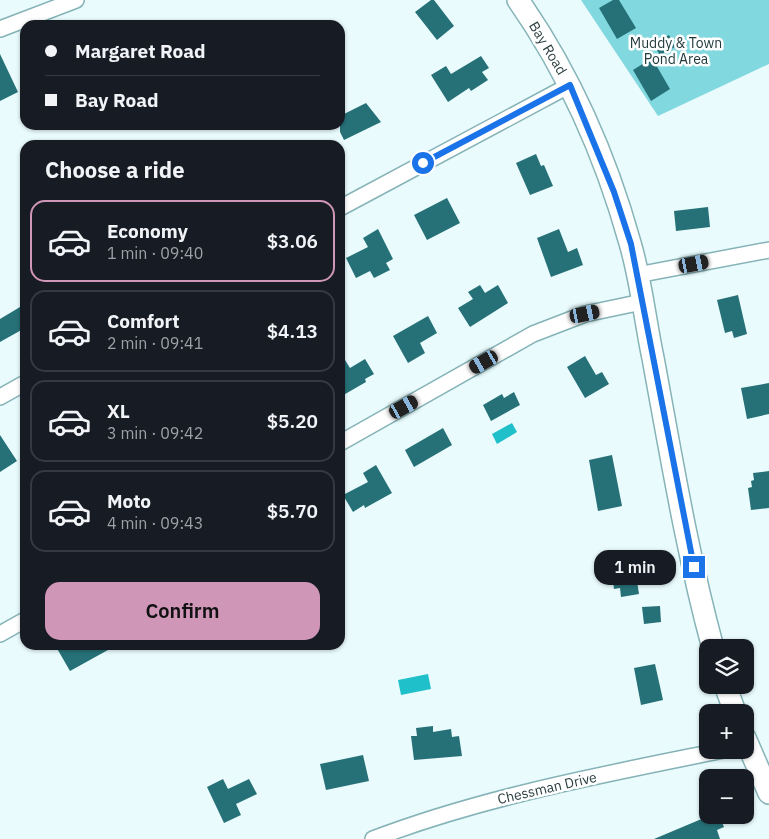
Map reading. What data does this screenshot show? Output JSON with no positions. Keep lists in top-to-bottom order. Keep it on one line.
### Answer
{"streets":{"main road":["Bay Road"],"street":["Chessman Drive"]},"parks":["Muddy & Town Pond Area"],"page":{"banner":["Margaret Road","Bay Road"],"heading":"Choose a ride","list":[{"name":"Economy","note":"1 min · 09:40","value":"$3.06"},{"name":"Comfort","note":"2 min · 09:41","value":"$4.13"},{"name":"XL","note":"3 min · 09:42","value":"$5.20"},{"name":"Moto","note":"4 min · 09:43","value":"$5.70"}],"bubble":"1 min","buttons":"Confirm","map_buttons":["+","−"]}}
